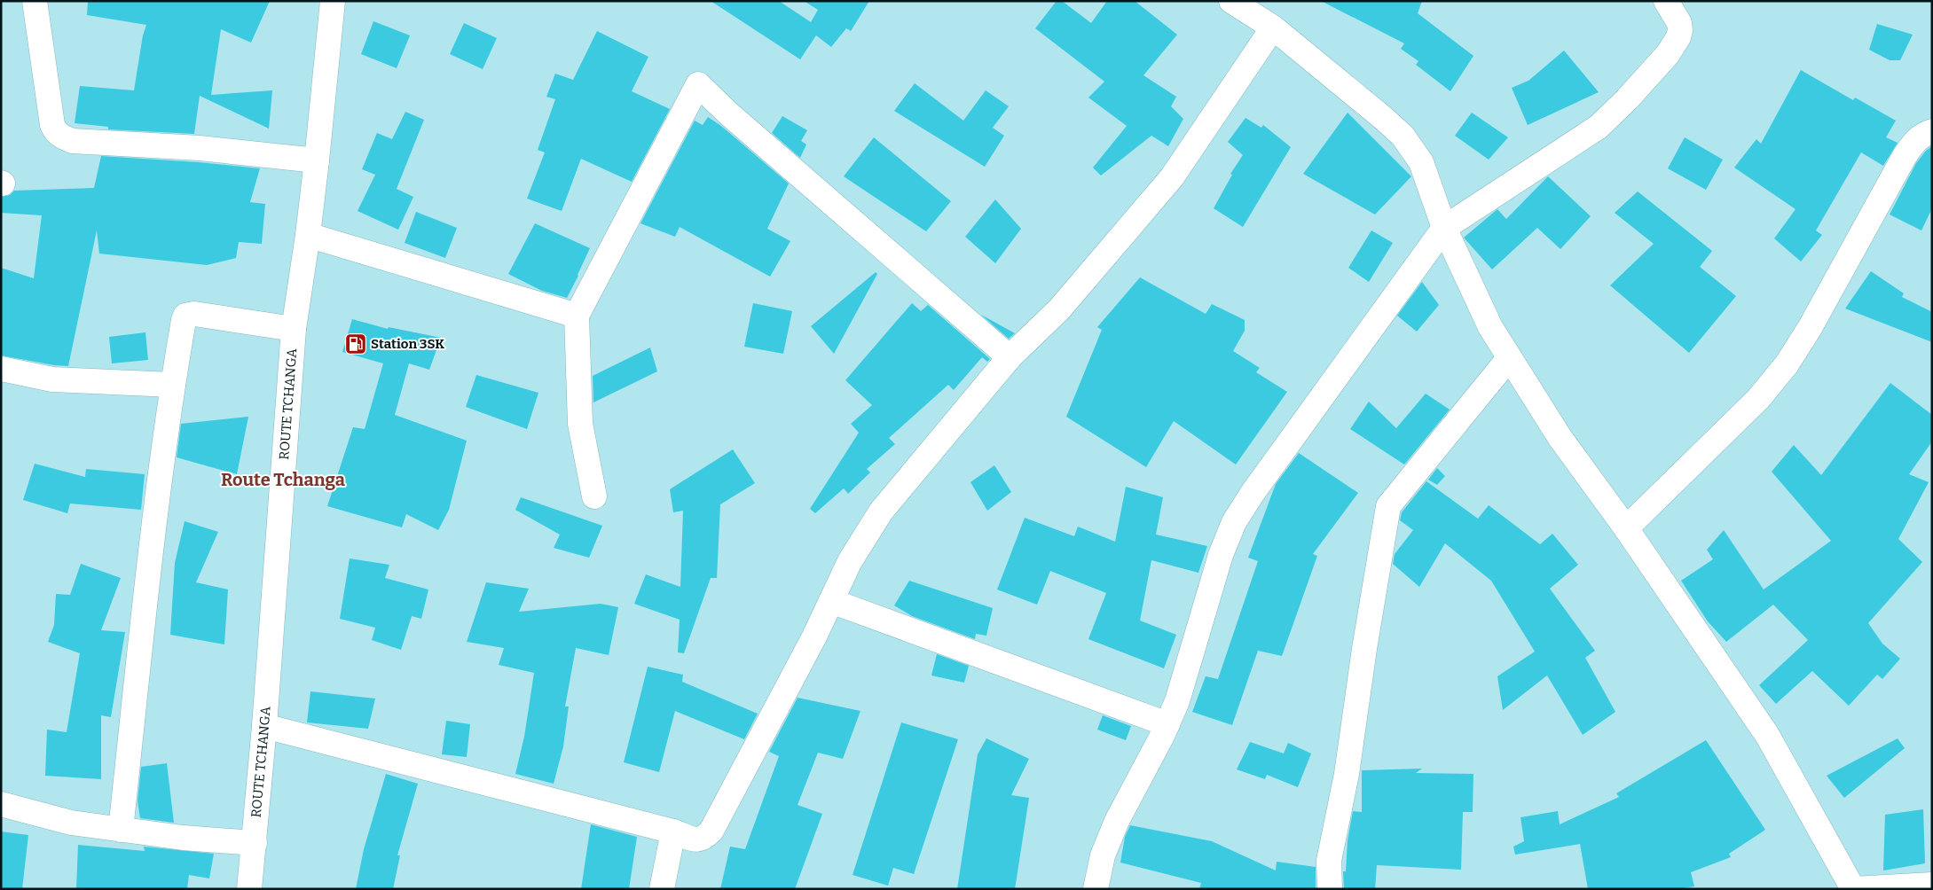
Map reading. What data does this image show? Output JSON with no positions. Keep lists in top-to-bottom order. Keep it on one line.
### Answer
{"streets":{"street":["ROUTE TCHANGA"]},"districts":["Route Tchanga"],"places":{"fuel station":["Station 3SK"]}}
